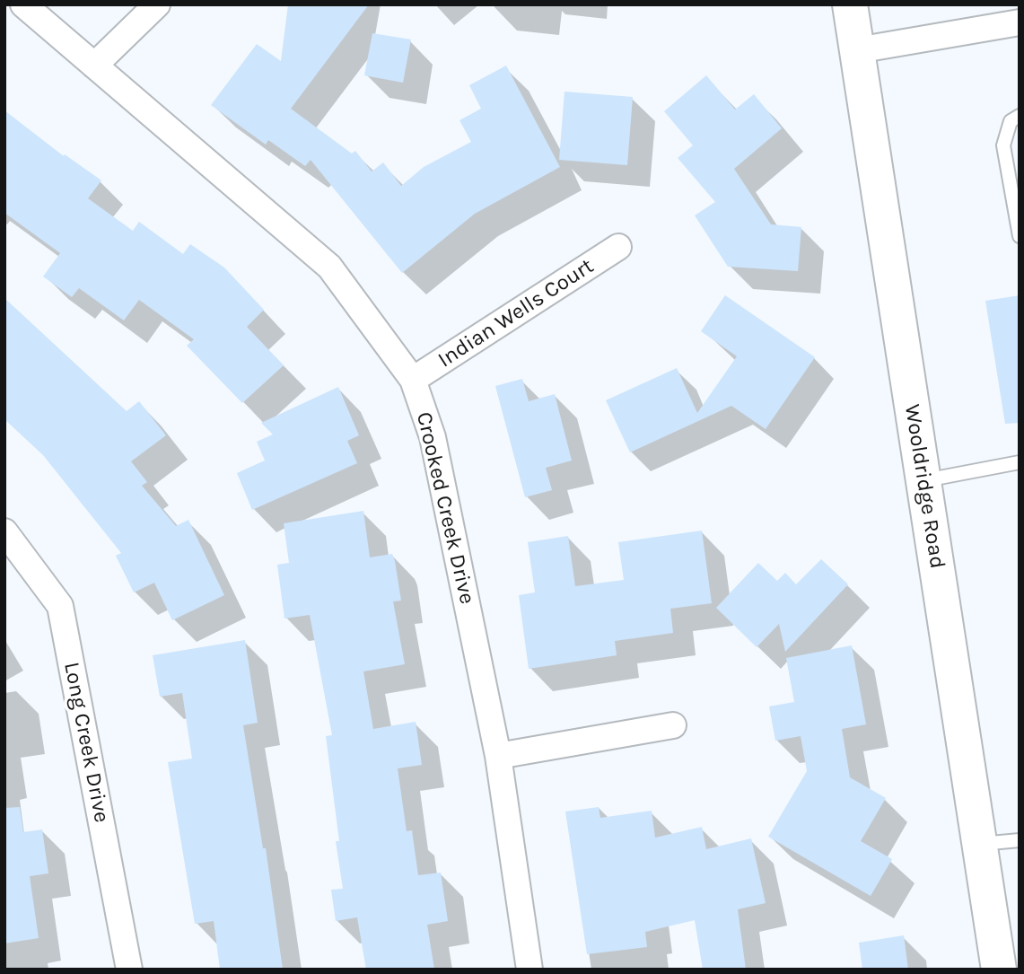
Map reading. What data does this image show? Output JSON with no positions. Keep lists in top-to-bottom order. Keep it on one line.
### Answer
{"streets":{"main road":["Wooldridge Road"],"street":["Indian Wells Court","Crooked Creek Drive","Long Creek Drive"]},"crossings":[["Indian Wells Court","Crooked Creek Drive"]]}
